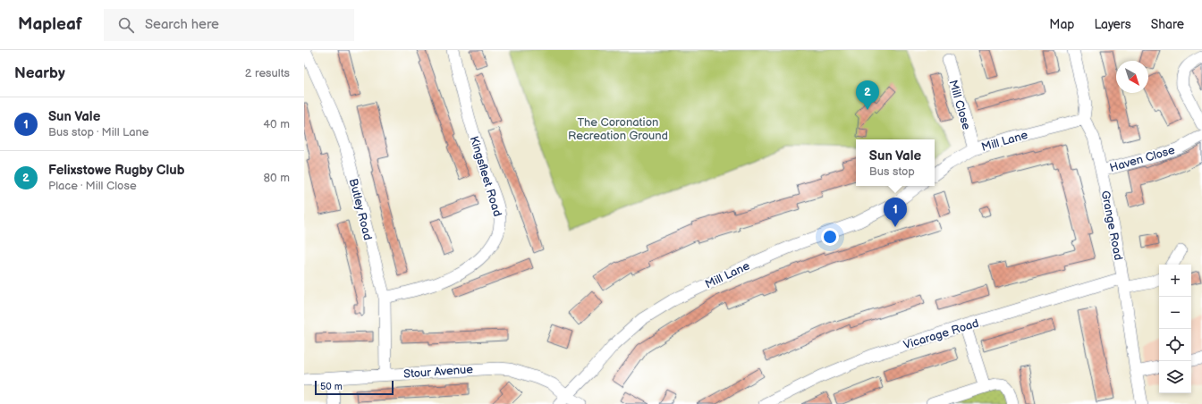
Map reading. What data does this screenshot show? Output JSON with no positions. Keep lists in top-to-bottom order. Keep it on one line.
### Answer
{"streets":{"street":["Mill Close","Mill Lane","Haven Close","Kingsfleet Road","Butley Road","Grange Road","Vicarage Road","Stour Avenue"]},"crossings":[["Mill Close","Mill Lane"],["Mill Lane","Grange Road"],["Mill Lane","Stour Avenue"],["Haven Close","Grange Road"],["Kingsfleet Road","Butley Road"],["Butley Road","Stour Avenue"],["Grange Road","Vicarage Road"]],"parks":["The Coronation Recreation Ground"],"scale_bar":"50 m","north":"bottom right","page":{"header":"Mapleaf","search":"Search here","nav":["Map","Layers","Share"],"heading":["Nearby","2 results"],"pins":["2","1"],"list":[{"mark":"1","name":"Sun Vale","note":"Bus stop · Mill Lane","value":"40 m"},{"mark":"2","name":"Felixstowe Rugby Club","note":"Place · Mill Close","value":"80 m"}],"popup":["Sun Vale","Bus stop"],"map_buttons":["+","−"],"scale":"50 m"}}
